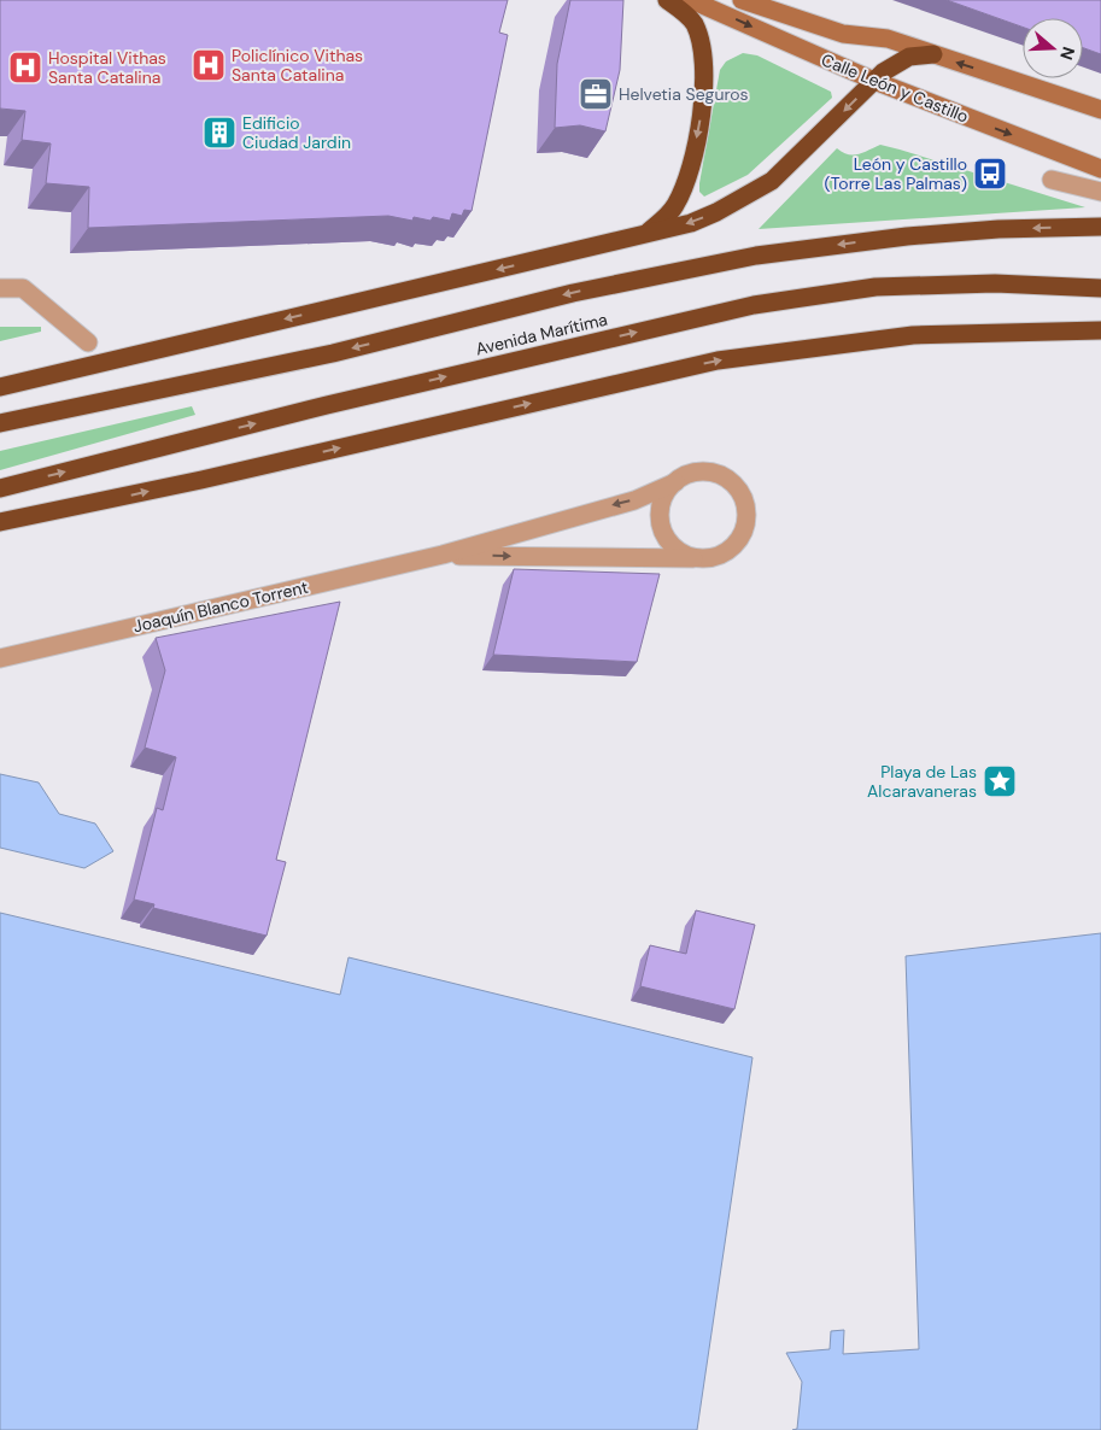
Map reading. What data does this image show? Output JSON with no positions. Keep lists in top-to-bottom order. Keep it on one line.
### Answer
{"streets":{"highway":["Avenida Marítima"],"street":["Calle León y Castillo","Joaquín Blanco Torrent"]},"places":{"hospital":["Policlínico Vithas Santa Catalina","Hospital Vithas Santa Catalina"],"office":["Helvetia Seguros"],"building":["Edificio Ciudad Jardin"],"bus stop":["León y Castillo (Torre Las Palmas)"],"place":["Playa de Las Alcaravaneras"]},"north":"right"}
